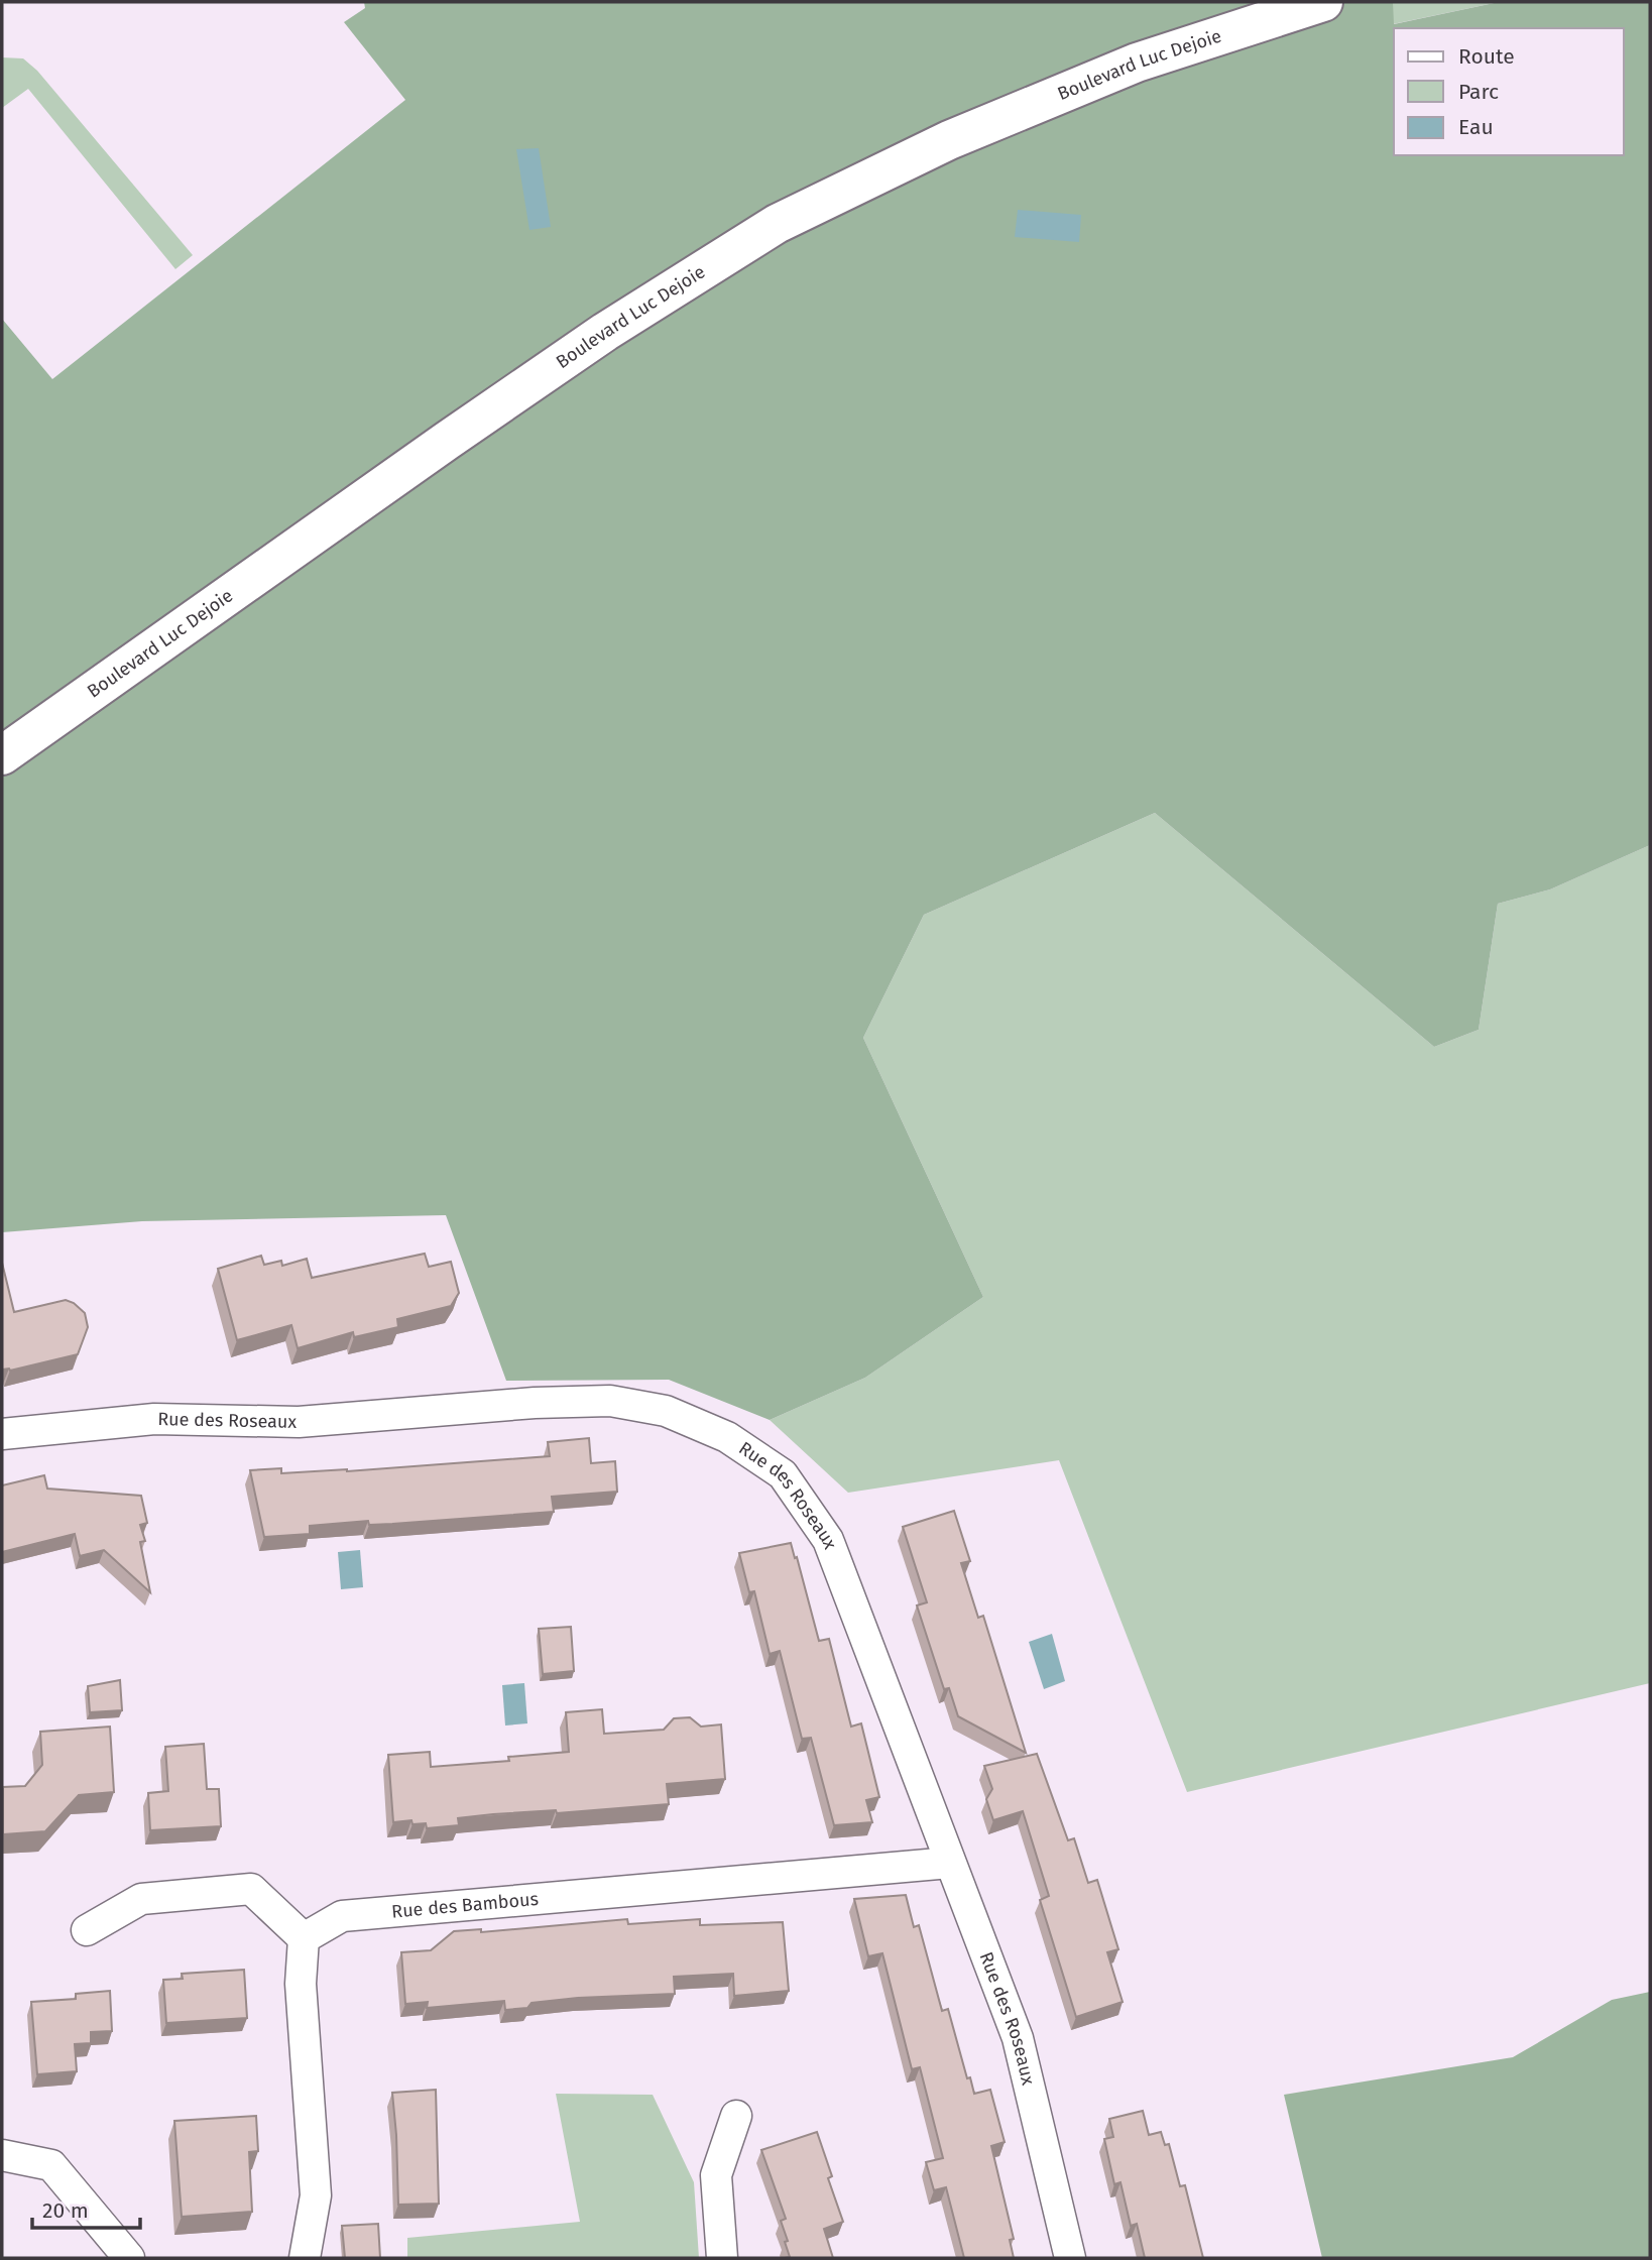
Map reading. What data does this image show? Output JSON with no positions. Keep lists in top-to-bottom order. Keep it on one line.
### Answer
{"streets":{"main road":["Boulevard Luc Dejoie"],"street":["Rue des Roseaux","Rue des Bambous"]},"crossings":[["Rue des Roseaux","Rue des Bambous"]],"legend":["Route","Parc","Eau"],"scale_bar":"20 m"}
